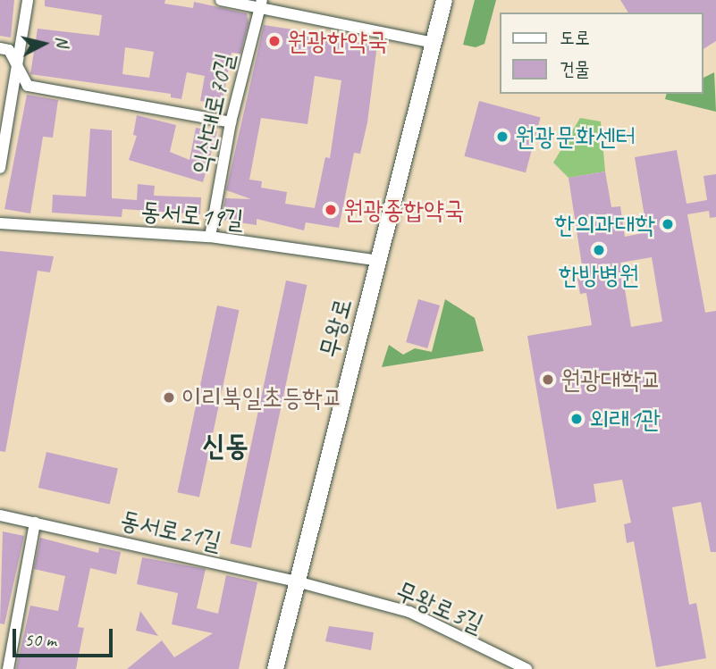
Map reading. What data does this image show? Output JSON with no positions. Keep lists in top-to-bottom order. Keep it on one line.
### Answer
{"streets":{"street":["익산대로70길","동서로19길","무왕로","동서로21길","무왕로3길"]},"crossings":[["익산대로70길","동서로19길"],["동서로19길","무왕로"],["무왕로","동서로21길"],["무왕로","무왕로3길"],["동서로21길","무왕로3길"]],"districts":["신동"],"places":["원광한약국","원광문화센터","원광종합약국","한의과대학","한방병원","원광대학교","이리북일초등학교","외래1관"],"legend":["도로","건물"],"scale_bar":"50 m","north":"right"}
